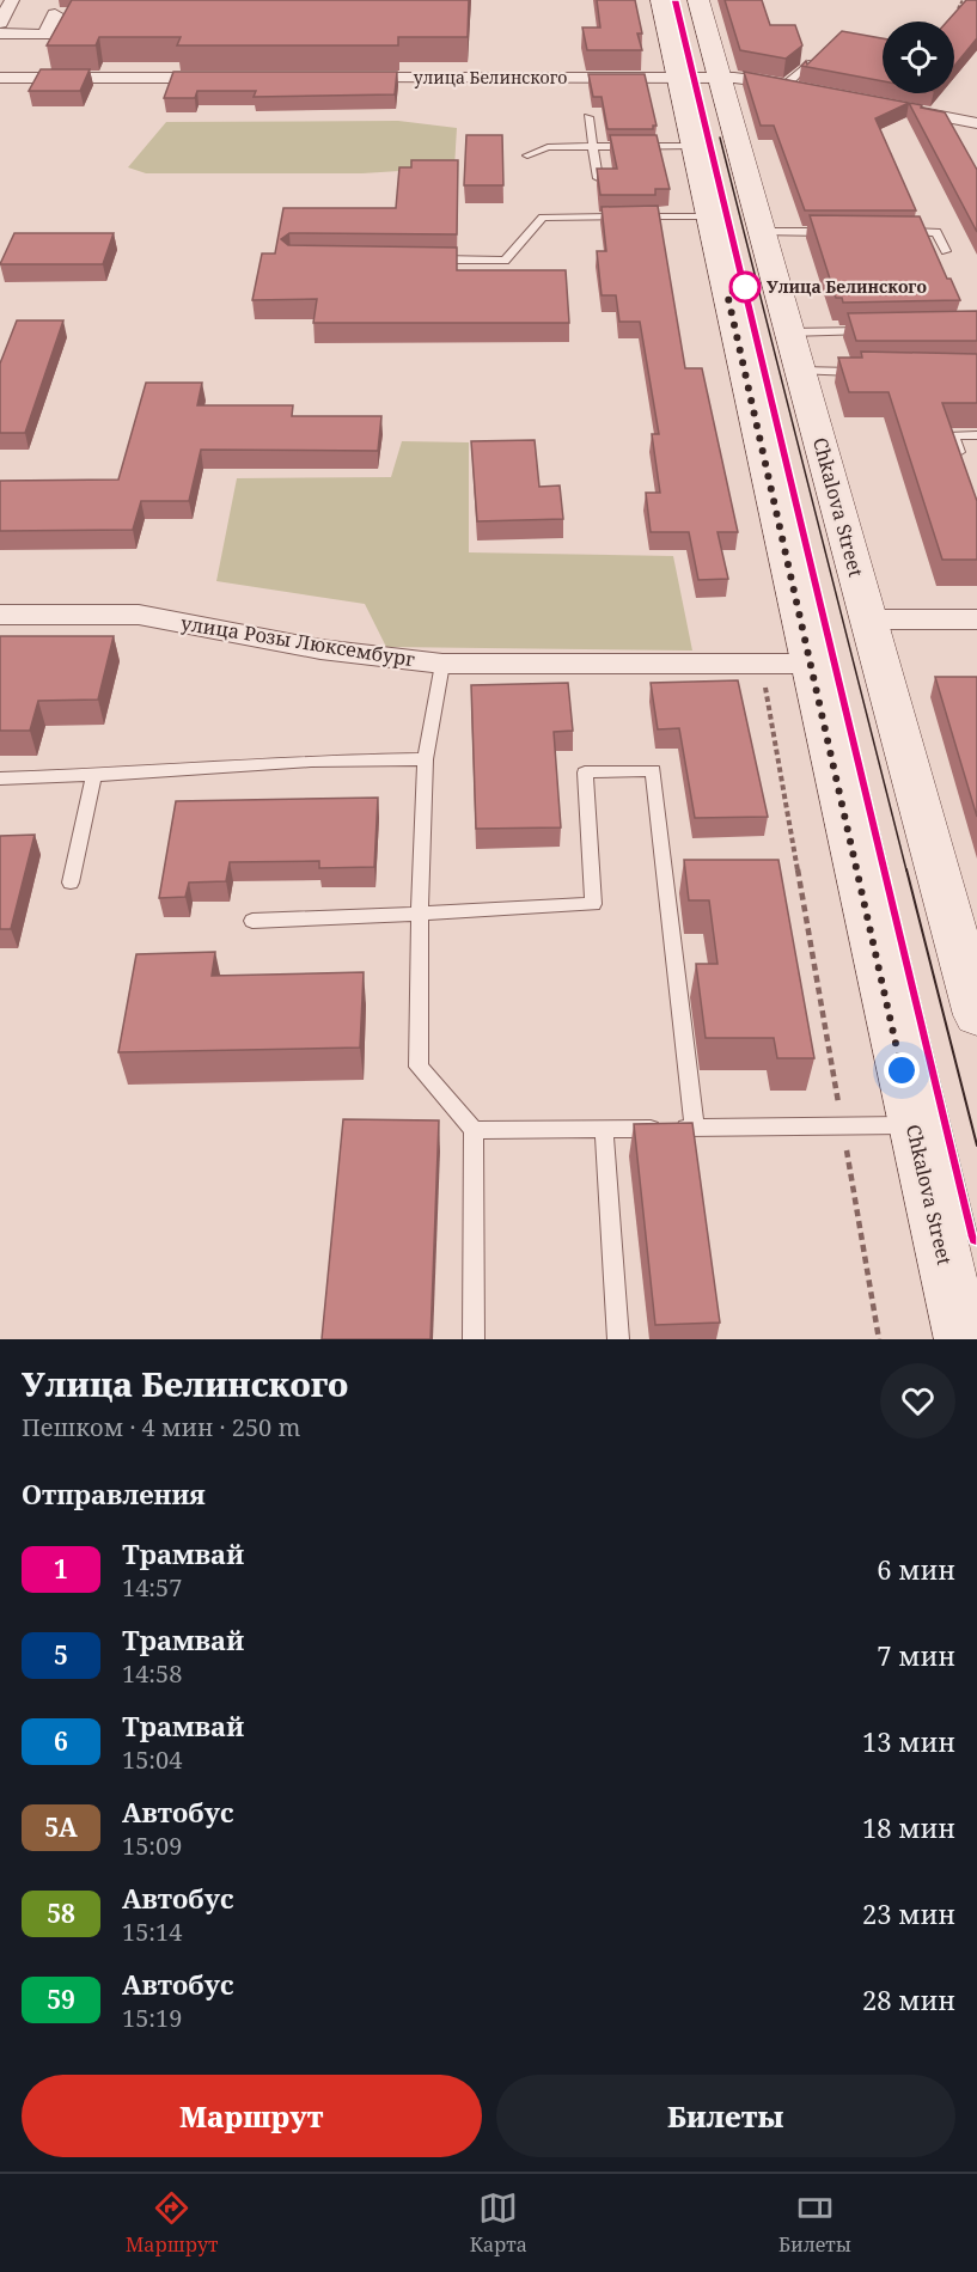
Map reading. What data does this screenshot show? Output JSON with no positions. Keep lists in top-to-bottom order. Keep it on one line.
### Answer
{"streets":{"main road":["Chkalova Street"],"street":["улица Белинского","улица Розы Люксембург"]},"crossings":[["улица Белинского","Chkalova Street"],["Chkalova Street","улица Розы Люксембург"]],"places":["Улица Белинского"],"lines":["tram line 1"],"page":{"heading":[["Улица Белинского","Пешком · 4 мин · 250 m"],"Отправления"],"list":[{"mark":"1","name":"Трамвай","note":"14:57","value":"6 мин"},{"mark":"5","name":"Трамвай","note":"14:58","value":"7 мин"},{"mark":"6","name":"Трамвай","note":"15:04","value":"13 мин"},{"mark":"5А","name":"Автобус","note":"15:09","value":"18 мин"},{"mark":"58","name":"Автобус","note":"15:14","value":"23 мин"},{"mark":"59","name":"Автобус","note":"15:19","value":"28 мин"}],"buttons":["Маршрут","Билеты"],"tabs":["Маршрут","Карта","Билеты"]}}
